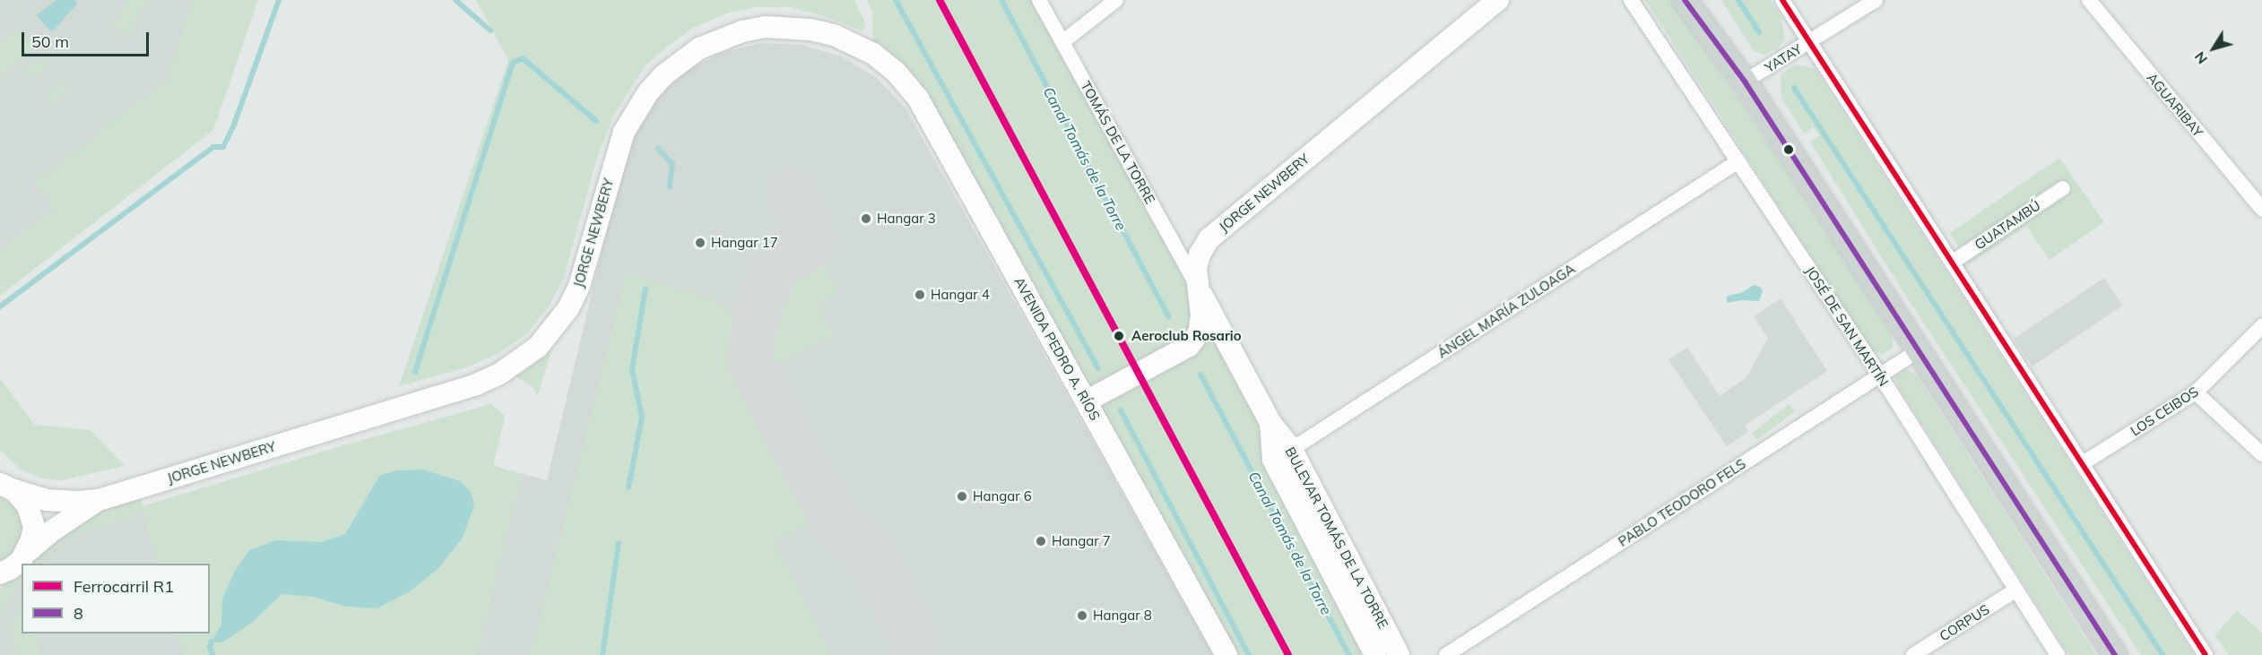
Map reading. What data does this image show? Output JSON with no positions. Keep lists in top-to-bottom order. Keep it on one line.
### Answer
{"streets":{"main road":["JORGE NEWBERY","AVENIDA PEDRO A. RÍOS","BULEVAR TOMÁS DE LA TORRE"],"street":["YATAY","AGUARIBAY","TOMÁS DE LA TORRE","GUATAMBÚ","ÁNGEL MARÍA ZULOAGA","JOSÉ DE SAN MARTÍN","LOS CEIBOS","PABLO TEODORO FELS","CORPUS"]},"crossings":[["TOMÁS DE LA TORRE","JORGE NEWBERY"],["TOMÁS DE LA TORRE","BULEVAR TOMÁS DE LA TORRE"],["JORGE NEWBERY","AVENIDA PEDRO A. RÍOS"],["JORGE NEWBERY","BULEVAR TOMÁS DE LA TORRE"],["ÁNGEL MARÍA ZULOAGA","JOSÉ DE SAN MARTÍN"],["ÁNGEL MARÍA ZULOAGA","BULEVAR TOMÁS DE LA TORRE"],["JOSÉ DE SAN MARTÍN","PABLO TEODORO FELS"],["JOSÉ DE SAN MARTÍN","CORPUS"]],"water":["Canal Tomás de la Torre"],"places":["Hangar 3","Hangar 17","Hangar 4","Aeroclub Rosario","Hangar 6","Hangar 7","Hangar 8"],"lines":["rail line R1","transit line 8"],"legend":["Ferrocarril R1","8"],"scale_bar":"50 m","north":"bottom left"}
